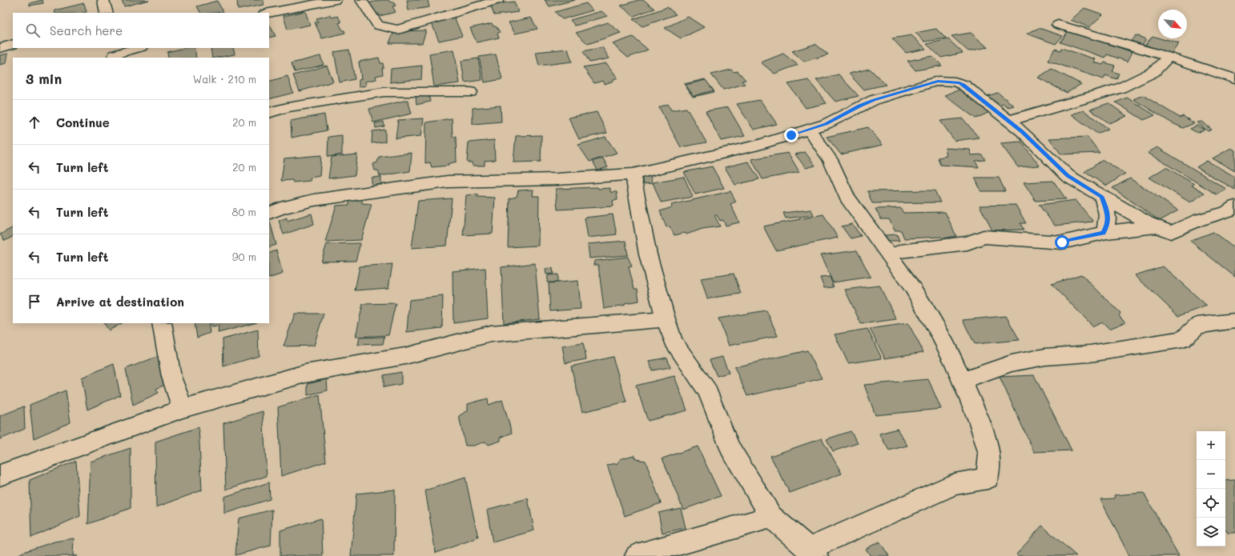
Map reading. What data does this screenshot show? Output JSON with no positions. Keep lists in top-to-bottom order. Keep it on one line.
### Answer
{"north":"bottom right","page":{"search":"Search here","heading":["3 min","Walk · 210 m"],"list":[["Continue","20 m"],["Turn left","20 m"],["Turn left","80 m"],["Turn left","90 m"],"Arrive at destination"],"map_buttons":["+","−"]}}
